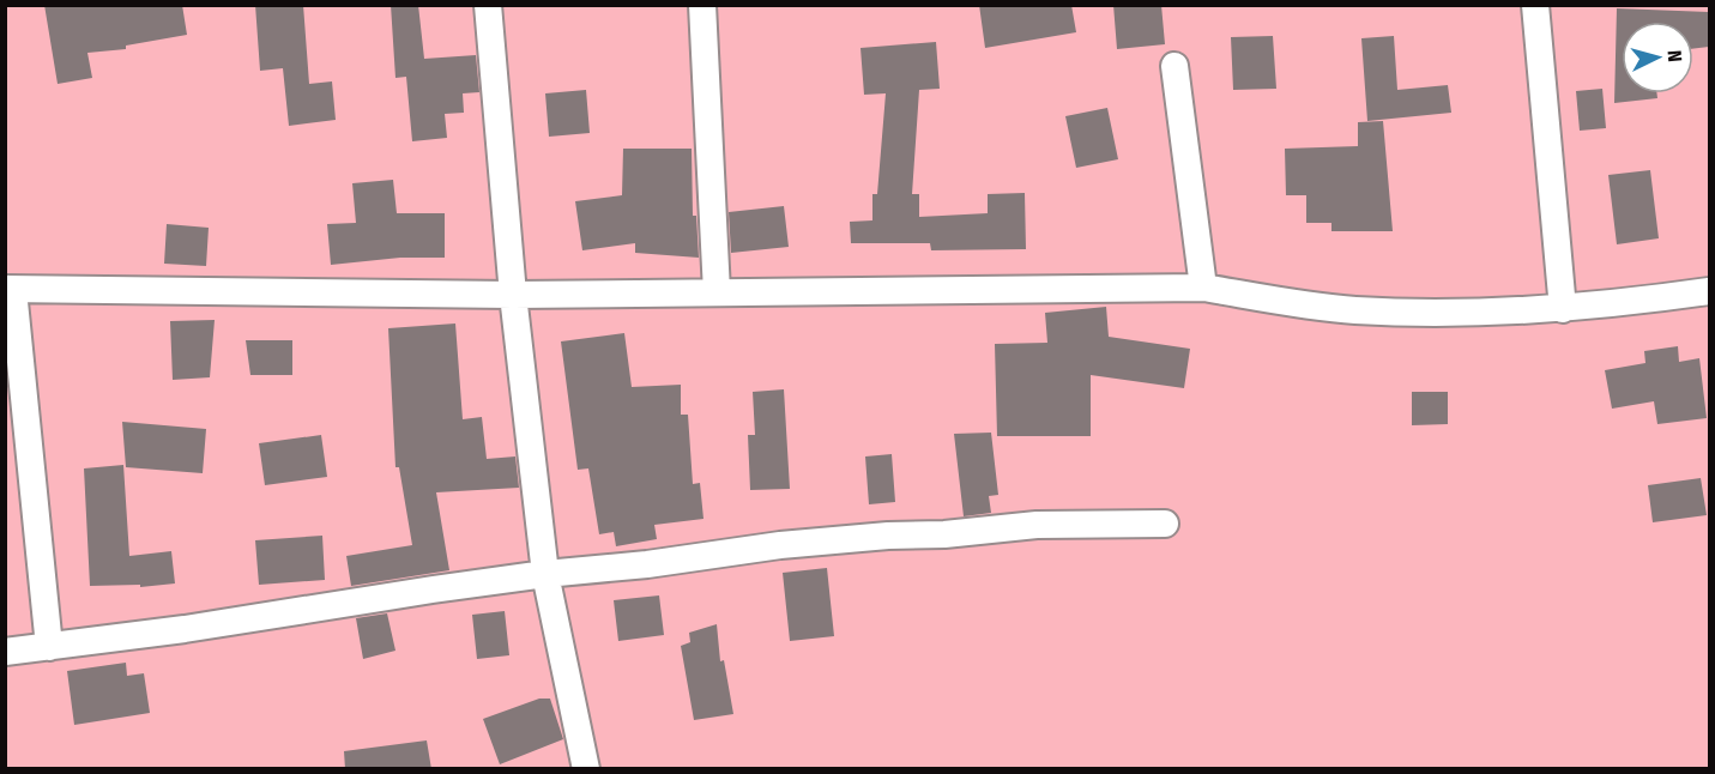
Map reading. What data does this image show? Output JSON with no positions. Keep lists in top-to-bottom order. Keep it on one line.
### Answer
{"north":"right"}
